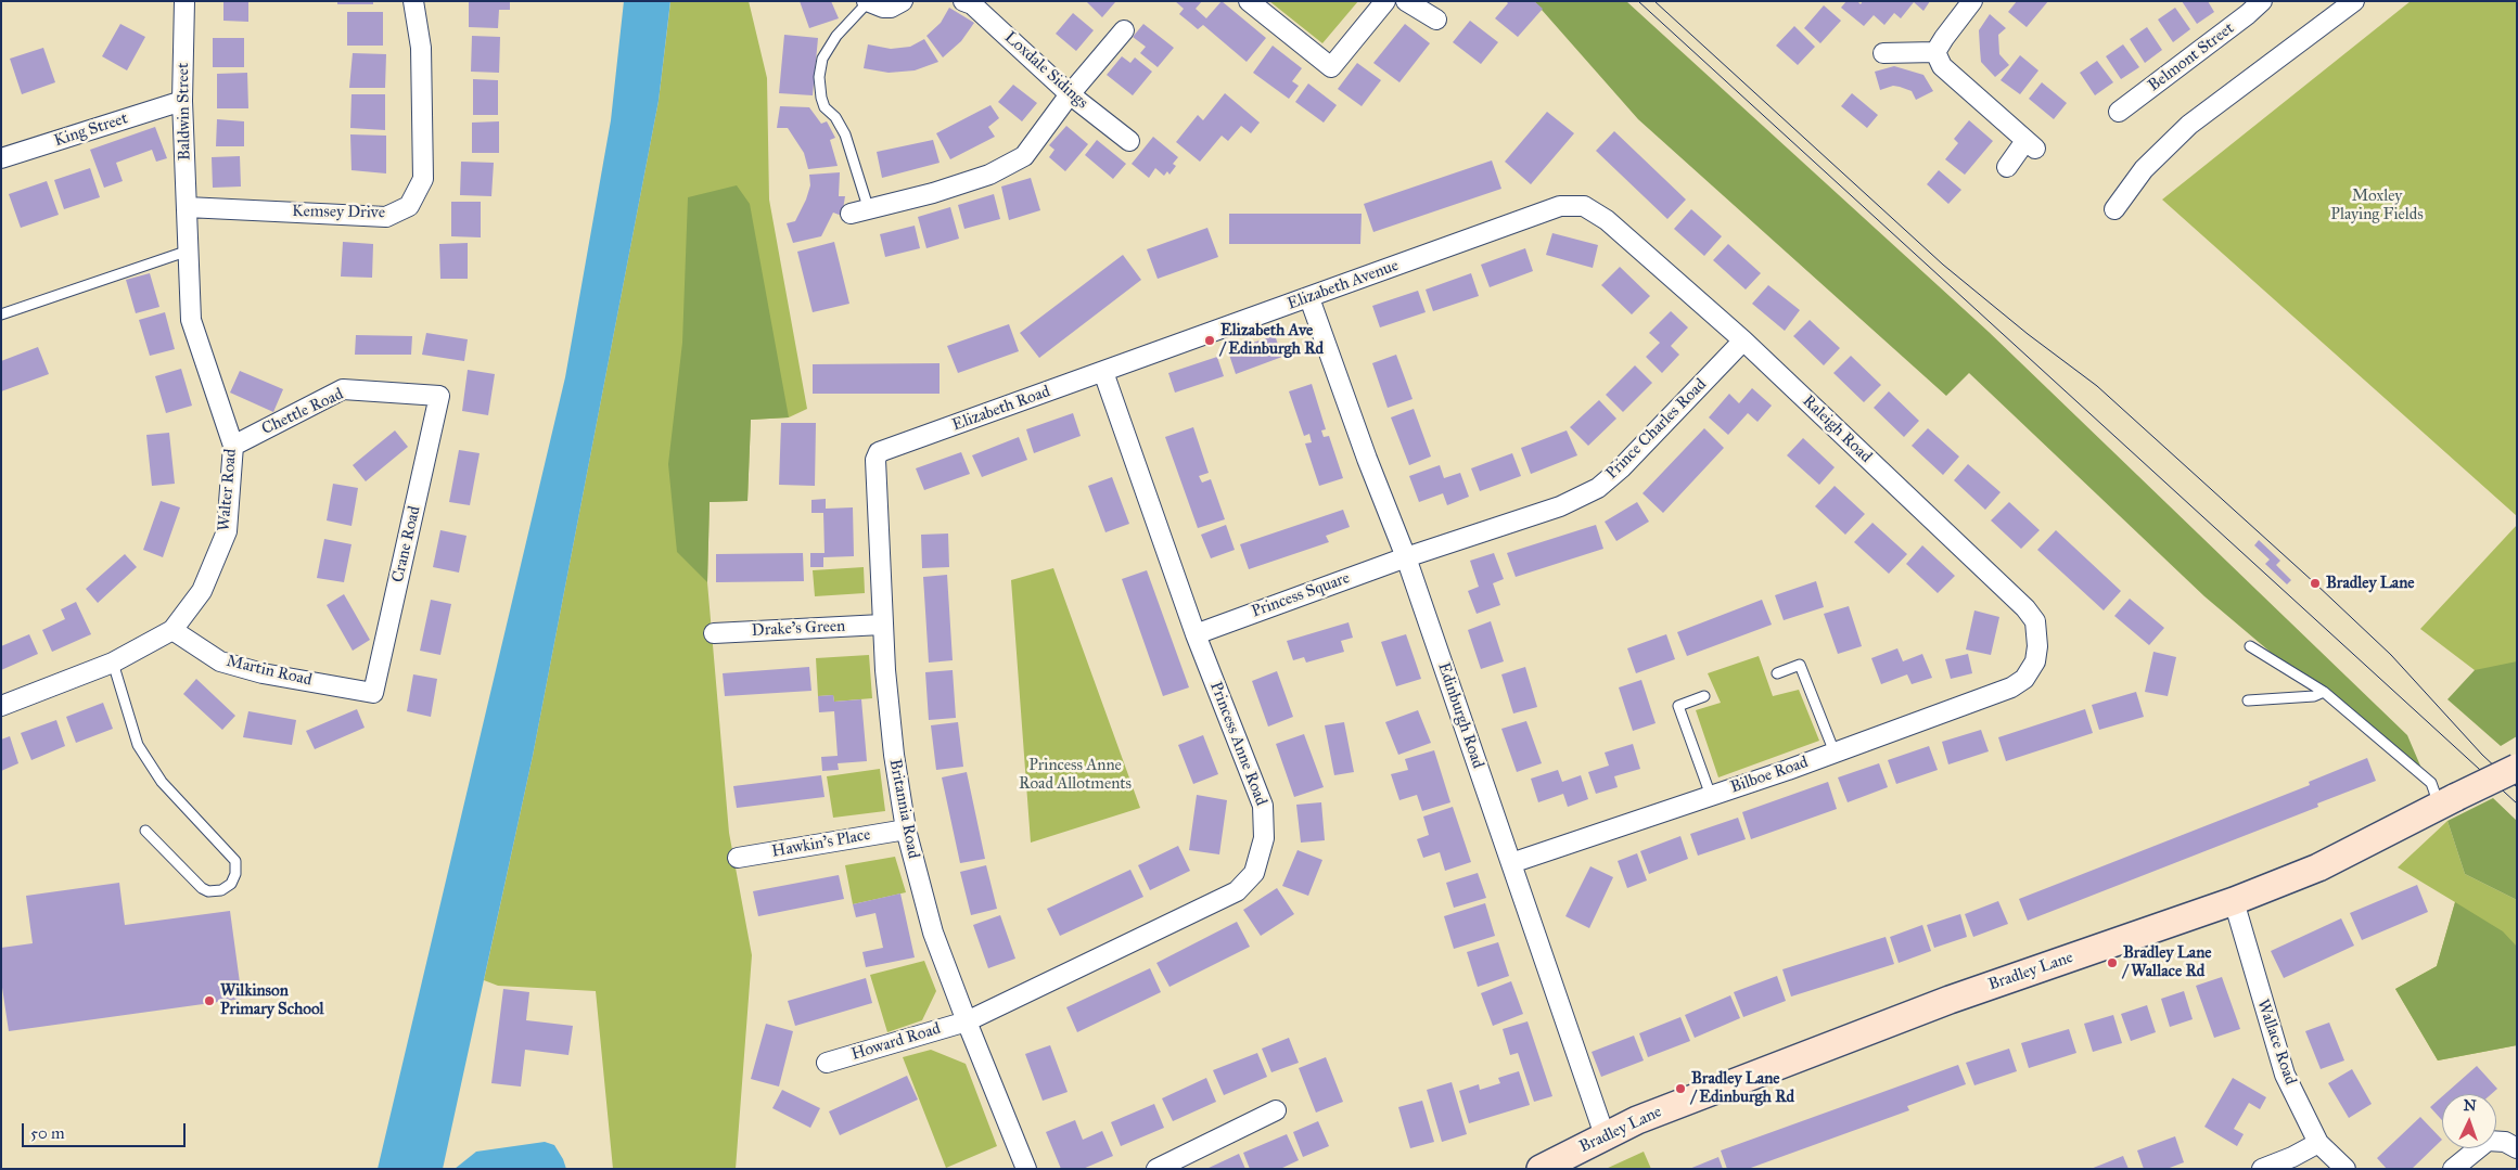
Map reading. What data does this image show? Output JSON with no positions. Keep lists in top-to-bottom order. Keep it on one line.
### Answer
{"streets":{"street":["Belmont Street","Loxdale Sidings","Baldwin Street","King Street","Kemsey Drive","Elizabeth Avenue","Elizabeth Road","Chettle Road","Prince Charles Road","Raleigh Road","Walter Road","Crane Road","Princess Square","Drake's Green","Martin Road","Edinburgh Road","Princess Anne Road","Bilboe Road","Britannia Road","Hawkin's Place","Bradley Lane","Howard Road","Wallace Road"]},"crossings":[["Baldwin Street","King Street"],["Baldwin Street","Kemsey Drive"],["Baldwin Street","Walter Road"],["Kemsey Drive","Walter Road"],["Elizabeth Avenue","Elizabeth Road"],["Elizabeth Avenue","Raleigh Road"],["Elizabeth Avenue","Edinburgh Road"],["Elizabeth Avenue","Princess Anne Road"],["Elizabeth Road","Princess Anne Road"],["Elizabeth Road","Britannia Road"],["Chettle Road","Walter Road"],["Chettle Road","Crane Road"],["Prince Charles Road","Raleigh Road"],["Prince Charles Road","Princess Square"],["Prince Charles Road","Edinburgh Road"],["Raleigh Road","Bilboe Road"],["Walter Road","Martin Road"],["Crane Road","Martin Road"],["Princess Square","Edinburgh Road"],["Princess Square","Princess Anne Road"],["Drake's Green","Britannia Road"],["Edinburgh Road","Bilboe Road"],["Edinburgh Road","Bradley Lane"],["Princess Anne Road","Britannia Road"],["Princess Anne Road","Howard Road"],["Britannia Road","Hawkin's Place"],["Britannia Road","Howard Road"],["Bradley Lane","Wallace Road"]],"parks":["Moxley Playing Fields","Princess Anne Road Allotments"],"places":["Elizabeth Ave / Edinburgh Rd","Bradley Lane","Bradley Lane / Wallace Rd","Wilkinson Primary School","Bradley Lane / Edinburgh Rd"],"scale_bar":"50 m","north":"top"}
